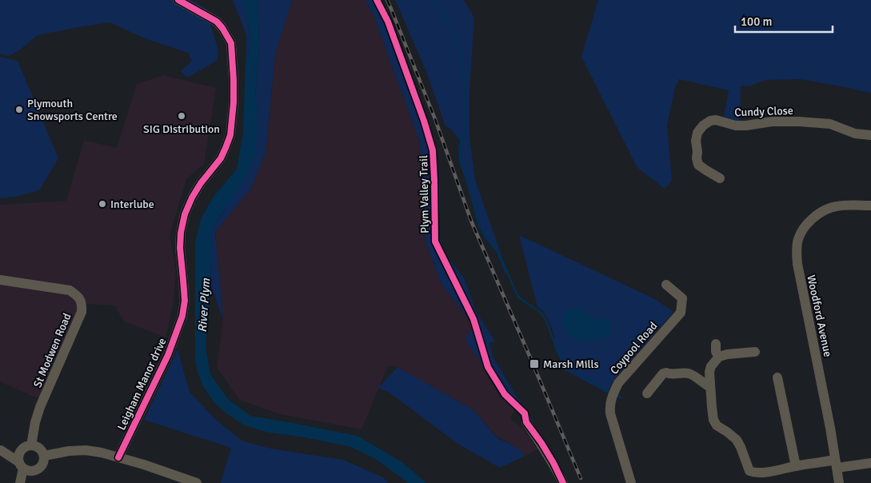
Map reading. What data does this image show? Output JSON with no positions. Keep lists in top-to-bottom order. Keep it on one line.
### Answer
{"streets":{"street":["Cundy Close","Woodford Avenue","Coypool Road","St Modwen Road","Leigham Manor drive"],"cycle path":["Plym Valley Trail"]},"water":["River Plym"],"places":{"other":["Plymouth Snowsports Centre","SIG Distribution","Interlube"],"transit":["Marsh Mills"]},"scale_bar":"100 m"}
